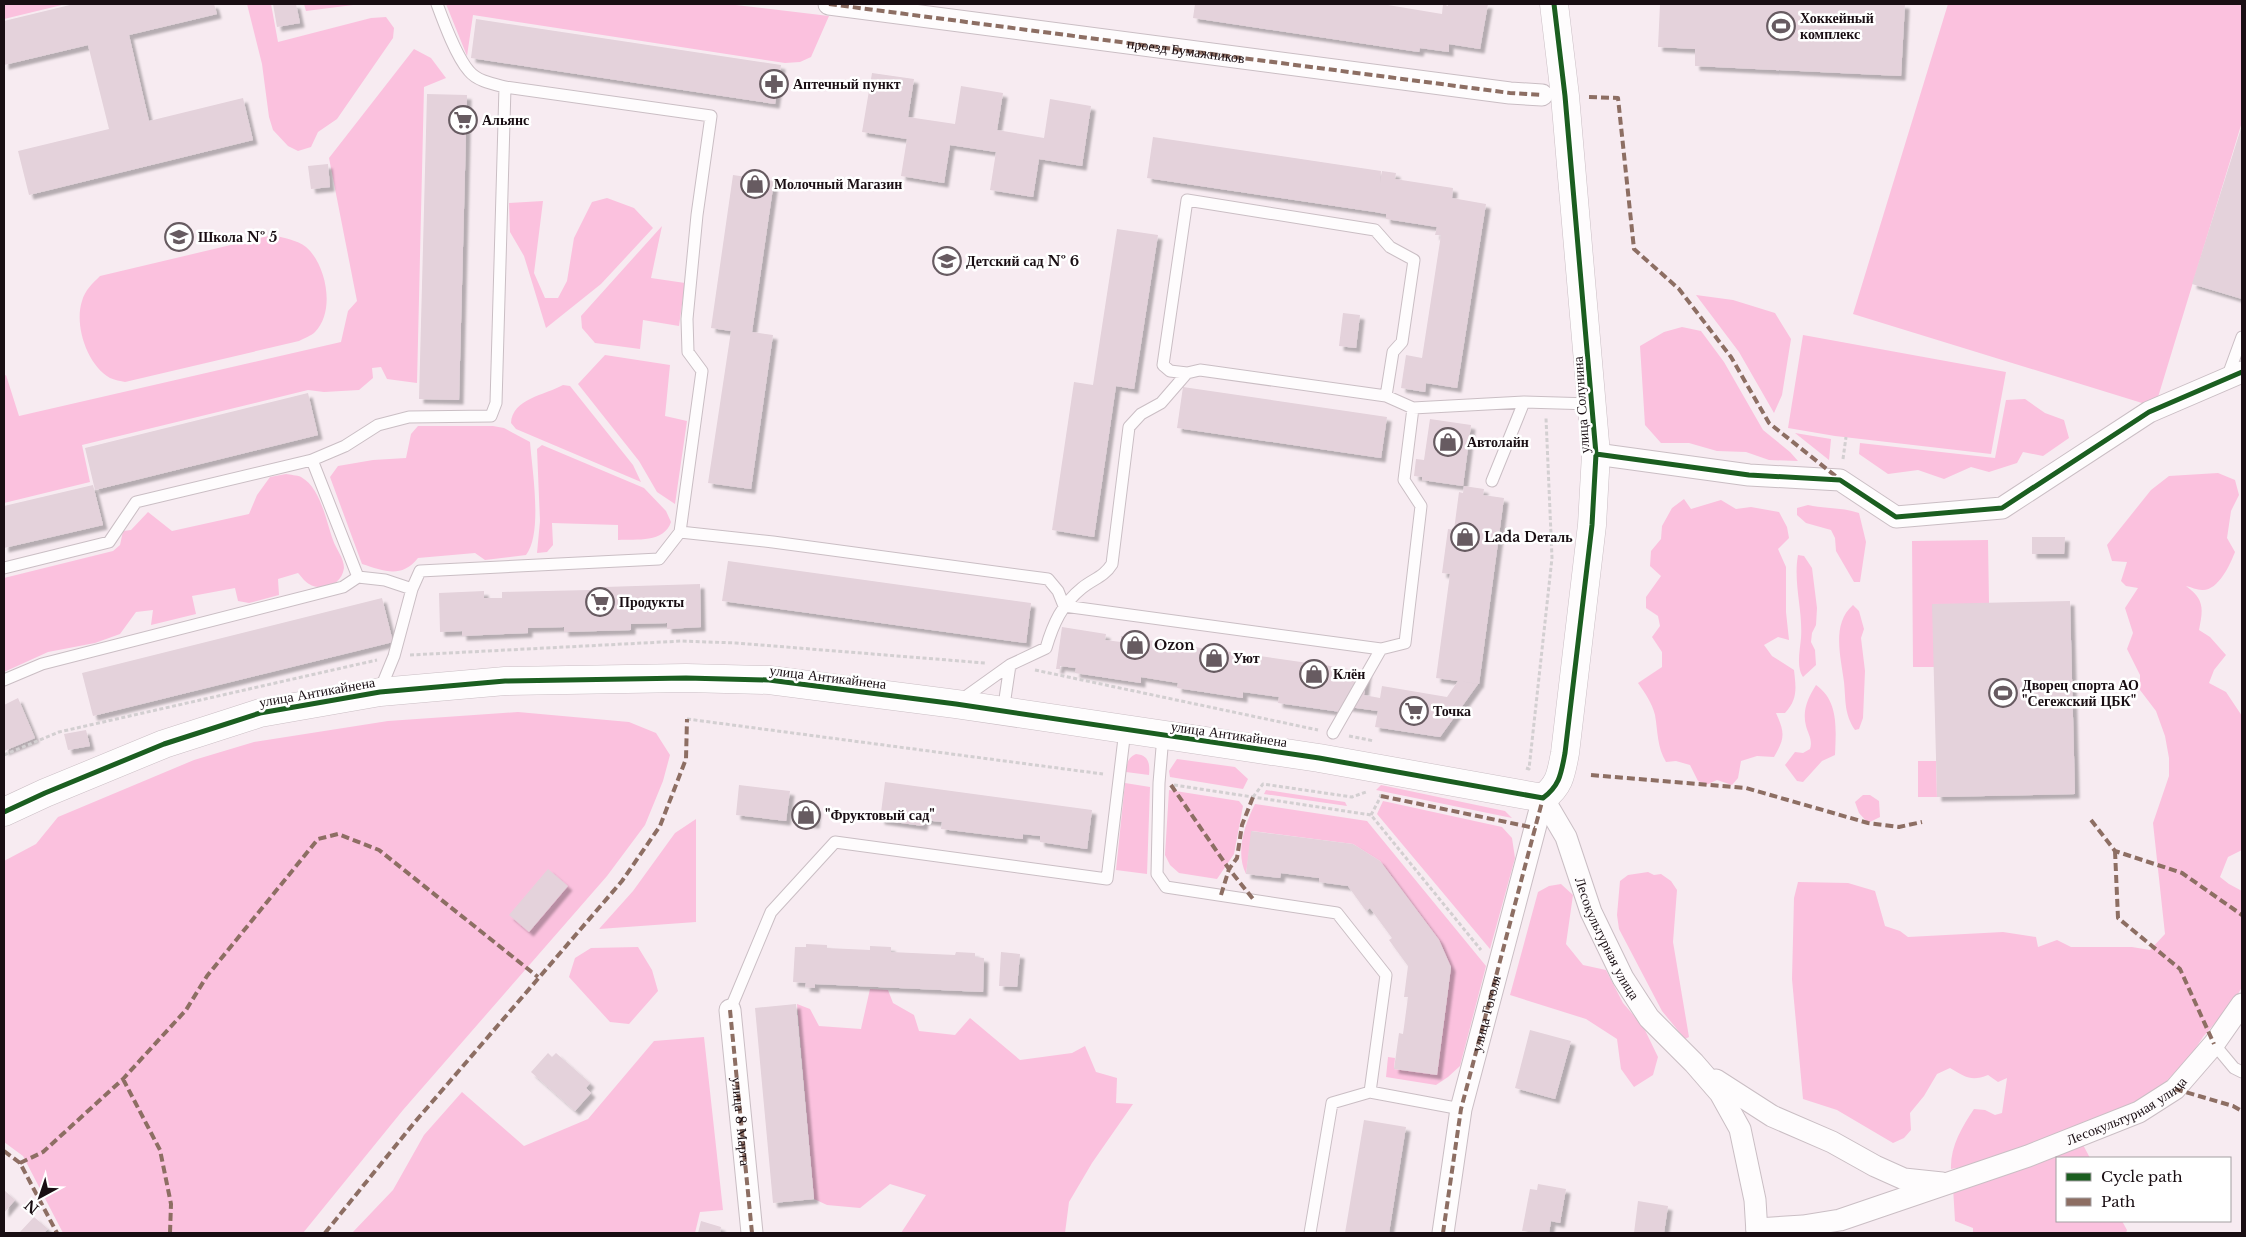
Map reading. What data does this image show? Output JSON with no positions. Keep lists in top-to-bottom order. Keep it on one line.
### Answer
{"streets":{"street":["проезд Бумажников","улица Солунина","улица Антикайнена","Лесокультурная улица","улица Гоголя","улица 8 Марта"]},"crossings":[["улица Солунина","улица Антикайнена"],["улица Солунина","Лесокультурная улица"],["улица Солунина","улица Гоголя"],["улица Антикайнена","Лесокультурная улица"],["улица Антикайнена","улица Гоголя"],["Лесокультурная улица","улица Гоголя"]],"places":{"sports":["Хоккейный комплекс","Дворец спорта АО \"Сегежский ЦБК\""],"pharmacy":["Аптечный пункт"],"supermarket":["Альянс","Продукты","Точка"],"shop":["Молочный Магазин","Автолайн","Lada Dеталь","Ozon","Уют","Клён","\"Фруктовый сад\""],"school or university":["Школа № 5","Детский сад № 6"]},"legend":["Cycle path","Path"],"north":"bottom left"}
